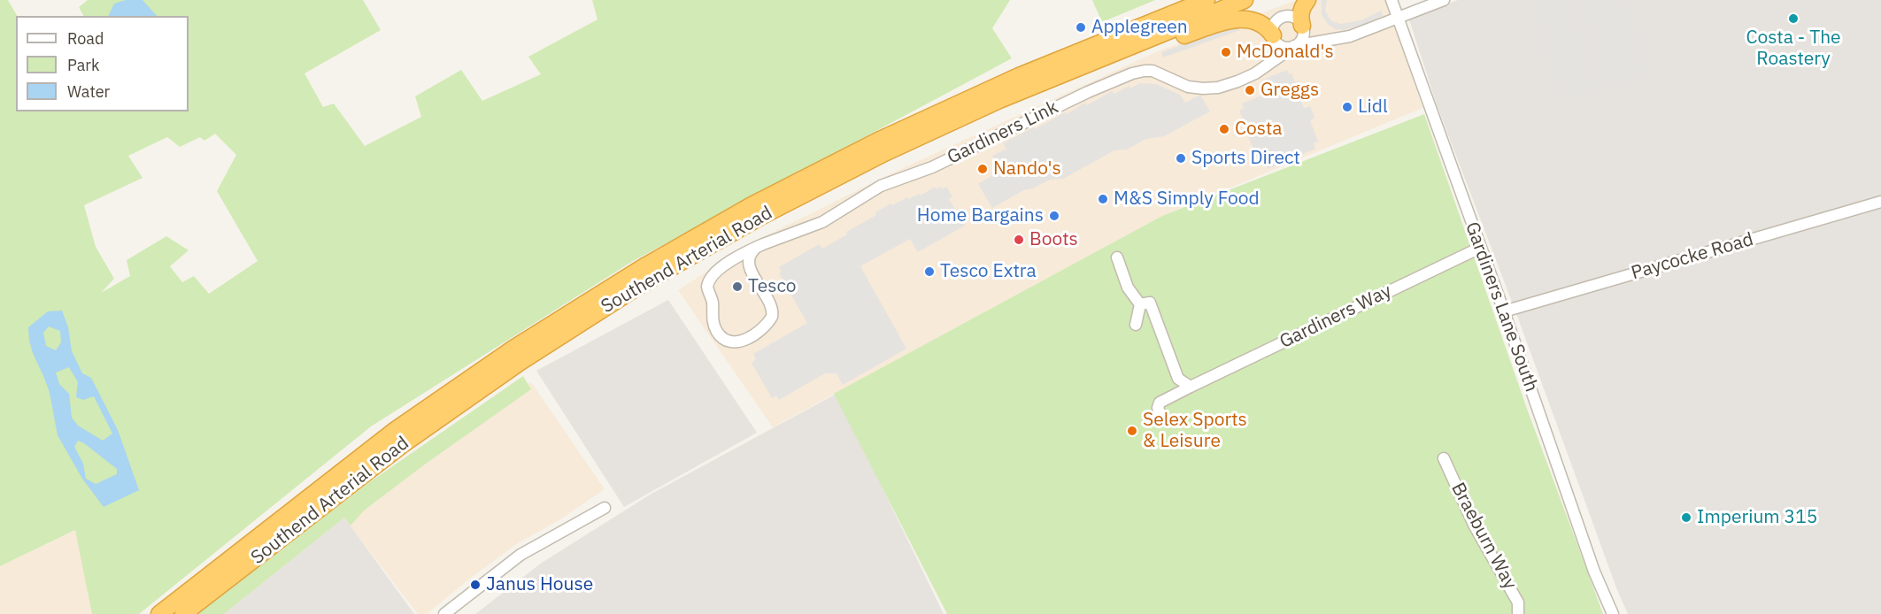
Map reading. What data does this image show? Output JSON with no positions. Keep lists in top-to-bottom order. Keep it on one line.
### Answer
{"streets":{"highway":["Southend Arterial Road"],"street":["Gardiners Link","Paycocke Road","Gardiners Lane South","Gardiners Way","Braeburn Way"]},"crossings":[["Paycocke Road","Gardiners Lane South"],["Gardiners Lane South","Gardiners Way"]],"places":["Costa - The Roastery","Applegreen","McDonald's","Greggs","Lidl","Costa","Sports Direct","Nando's","M&S Simply Food","Home Bargains","Boots","Tesco Extra","Tesco","Selex Sports & Leisure","Imperium 315","Janus House"],"legend":["Road","Park","Water"]}
